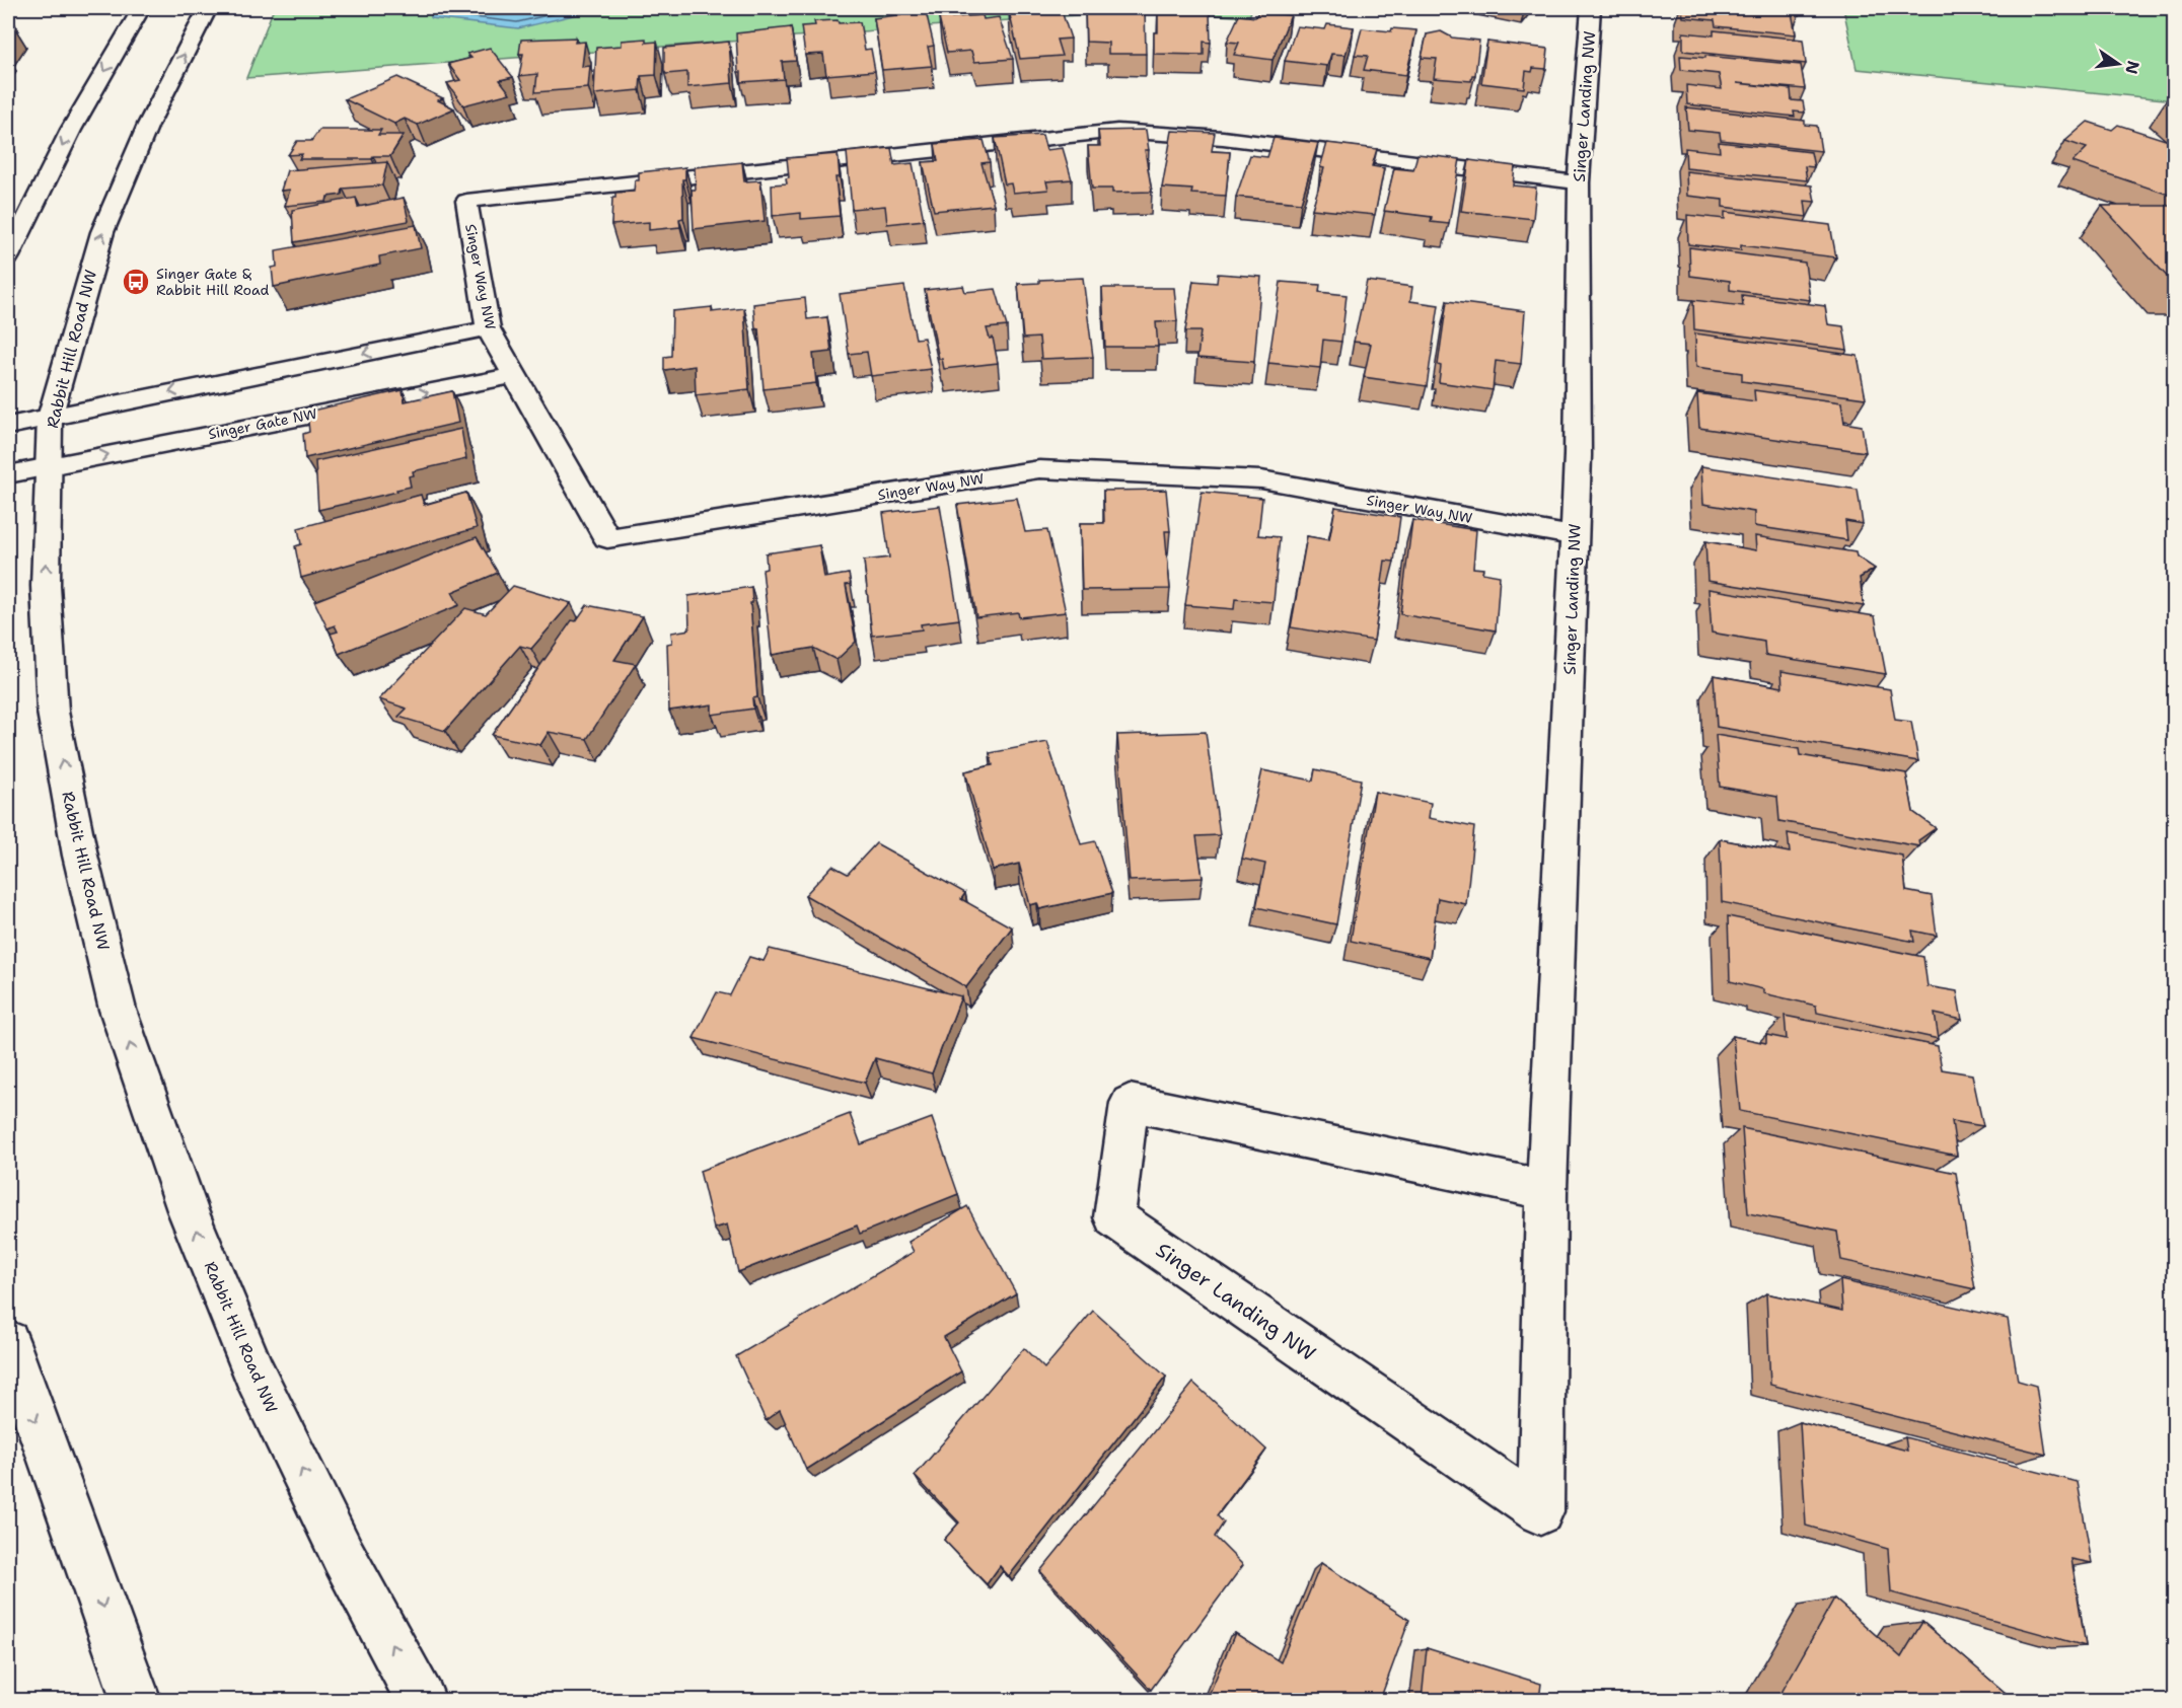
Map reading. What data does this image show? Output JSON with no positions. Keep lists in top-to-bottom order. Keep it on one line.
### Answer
{"streets":{"street":["Singer Landing NW","Singer Way NW","Rabbit Hill Road NW","Singer Gate NW"]},"crossings":[["Singer Landing NW","Singer Way NW"],["Singer Way NW","Singer Gate NW"],["Rabbit Hill Road NW","Singer Gate NW"]],"one_way":["Rabbit Hill Road NW"],"places":{"bus stop":["Singer Gate & Rabbit Hill Road"]},"north":"right"}
